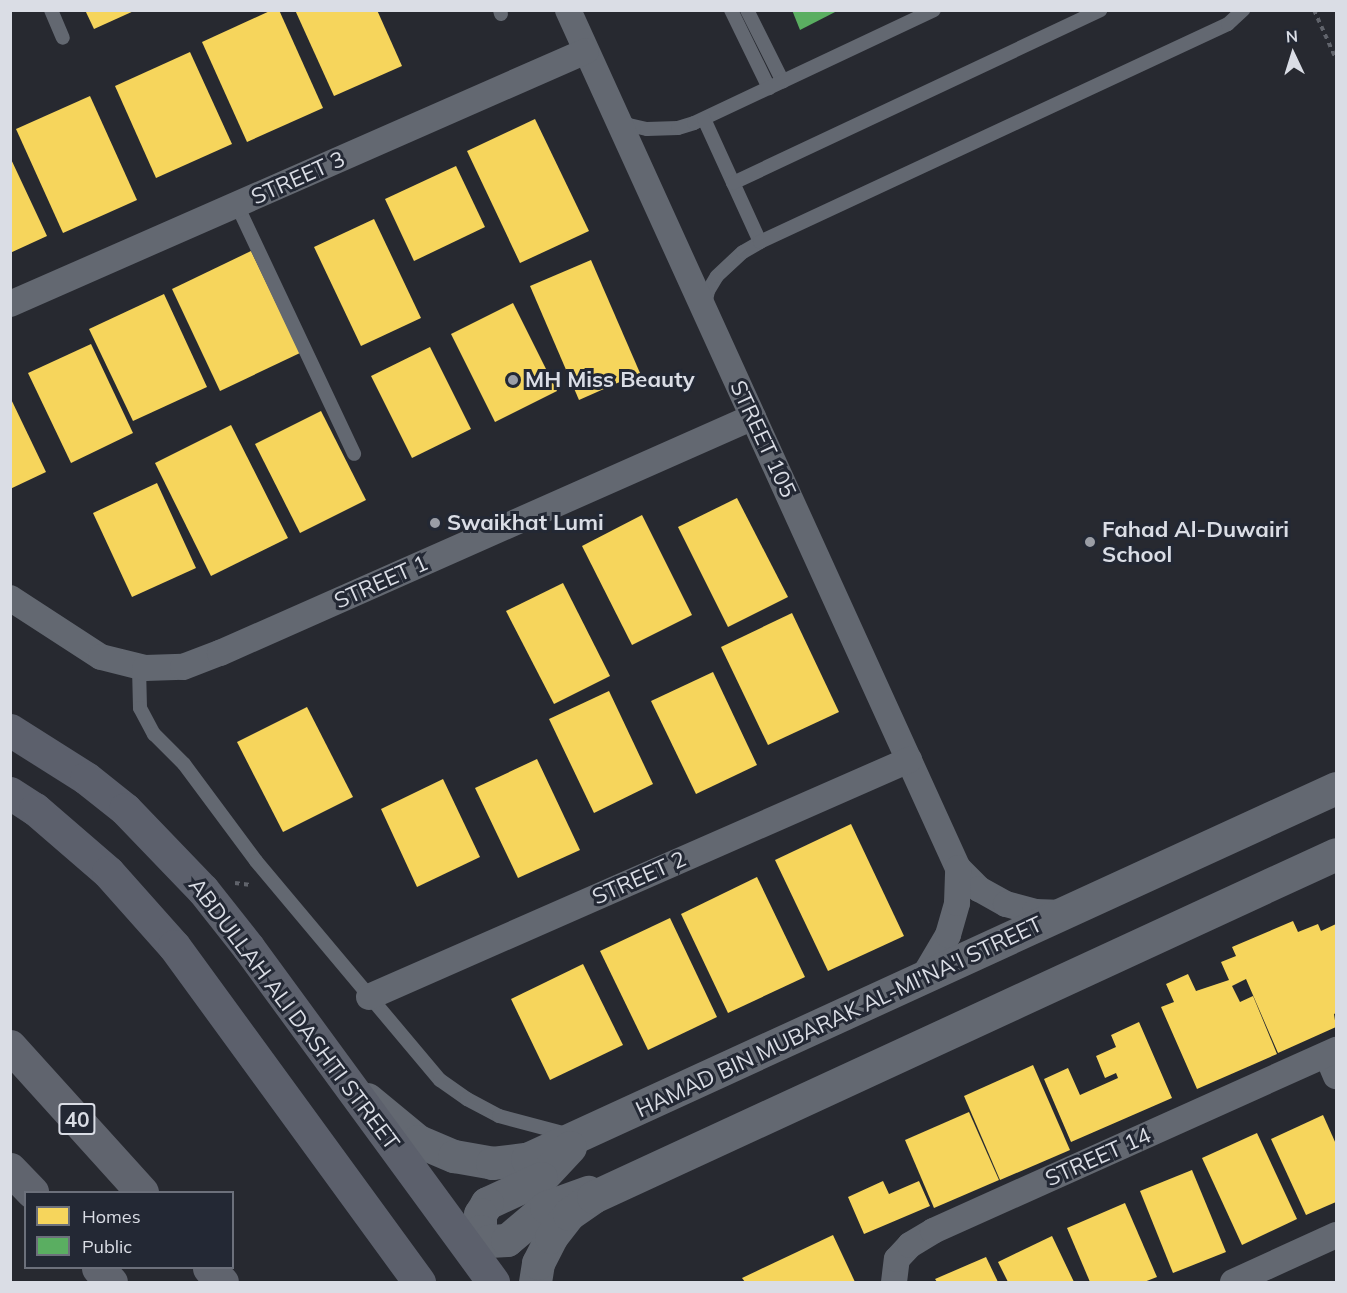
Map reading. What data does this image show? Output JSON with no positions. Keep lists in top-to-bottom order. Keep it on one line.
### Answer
{"streets":{"highway":["40"],"main road":["ABDULLAH ALI DASHTI STREET"],"street":["STREET 3","STREET 105","STREET 1","STREET 2","HAMAD BIN MUBARAK AL-MI'NA'I STREET","STREET 14"]},"crossings":[["STREET 3","STREET 105"],["STREET 105","STREET 1"],["STREET 105","STREET 2"],["STREET 105","HAMAD BIN MUBARAK AL-MI'NA'I STREET"],["ABDULLAH ALI DASHTI STREET","HAMAD BIN MUBARAK AL-MI'NA'I STREET"]],"places":["MH Miss Beauty","Swaikhat Lumi","Fahad Al-Duwairi School"],"legend":["Homes","Public"],"north":"top"}
